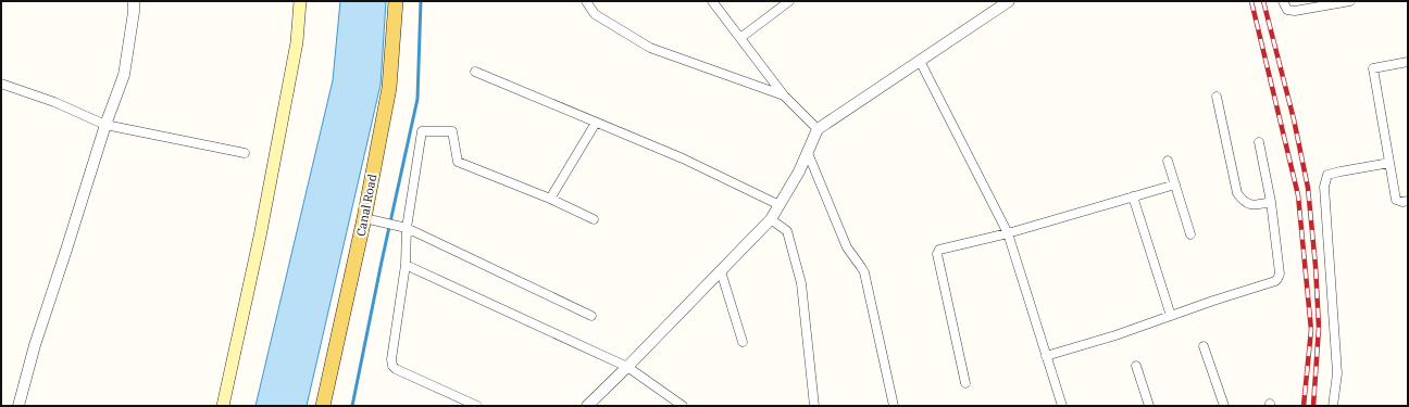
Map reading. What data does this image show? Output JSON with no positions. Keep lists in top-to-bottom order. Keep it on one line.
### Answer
{"streets":{"main road":["Canal Road"]}}
